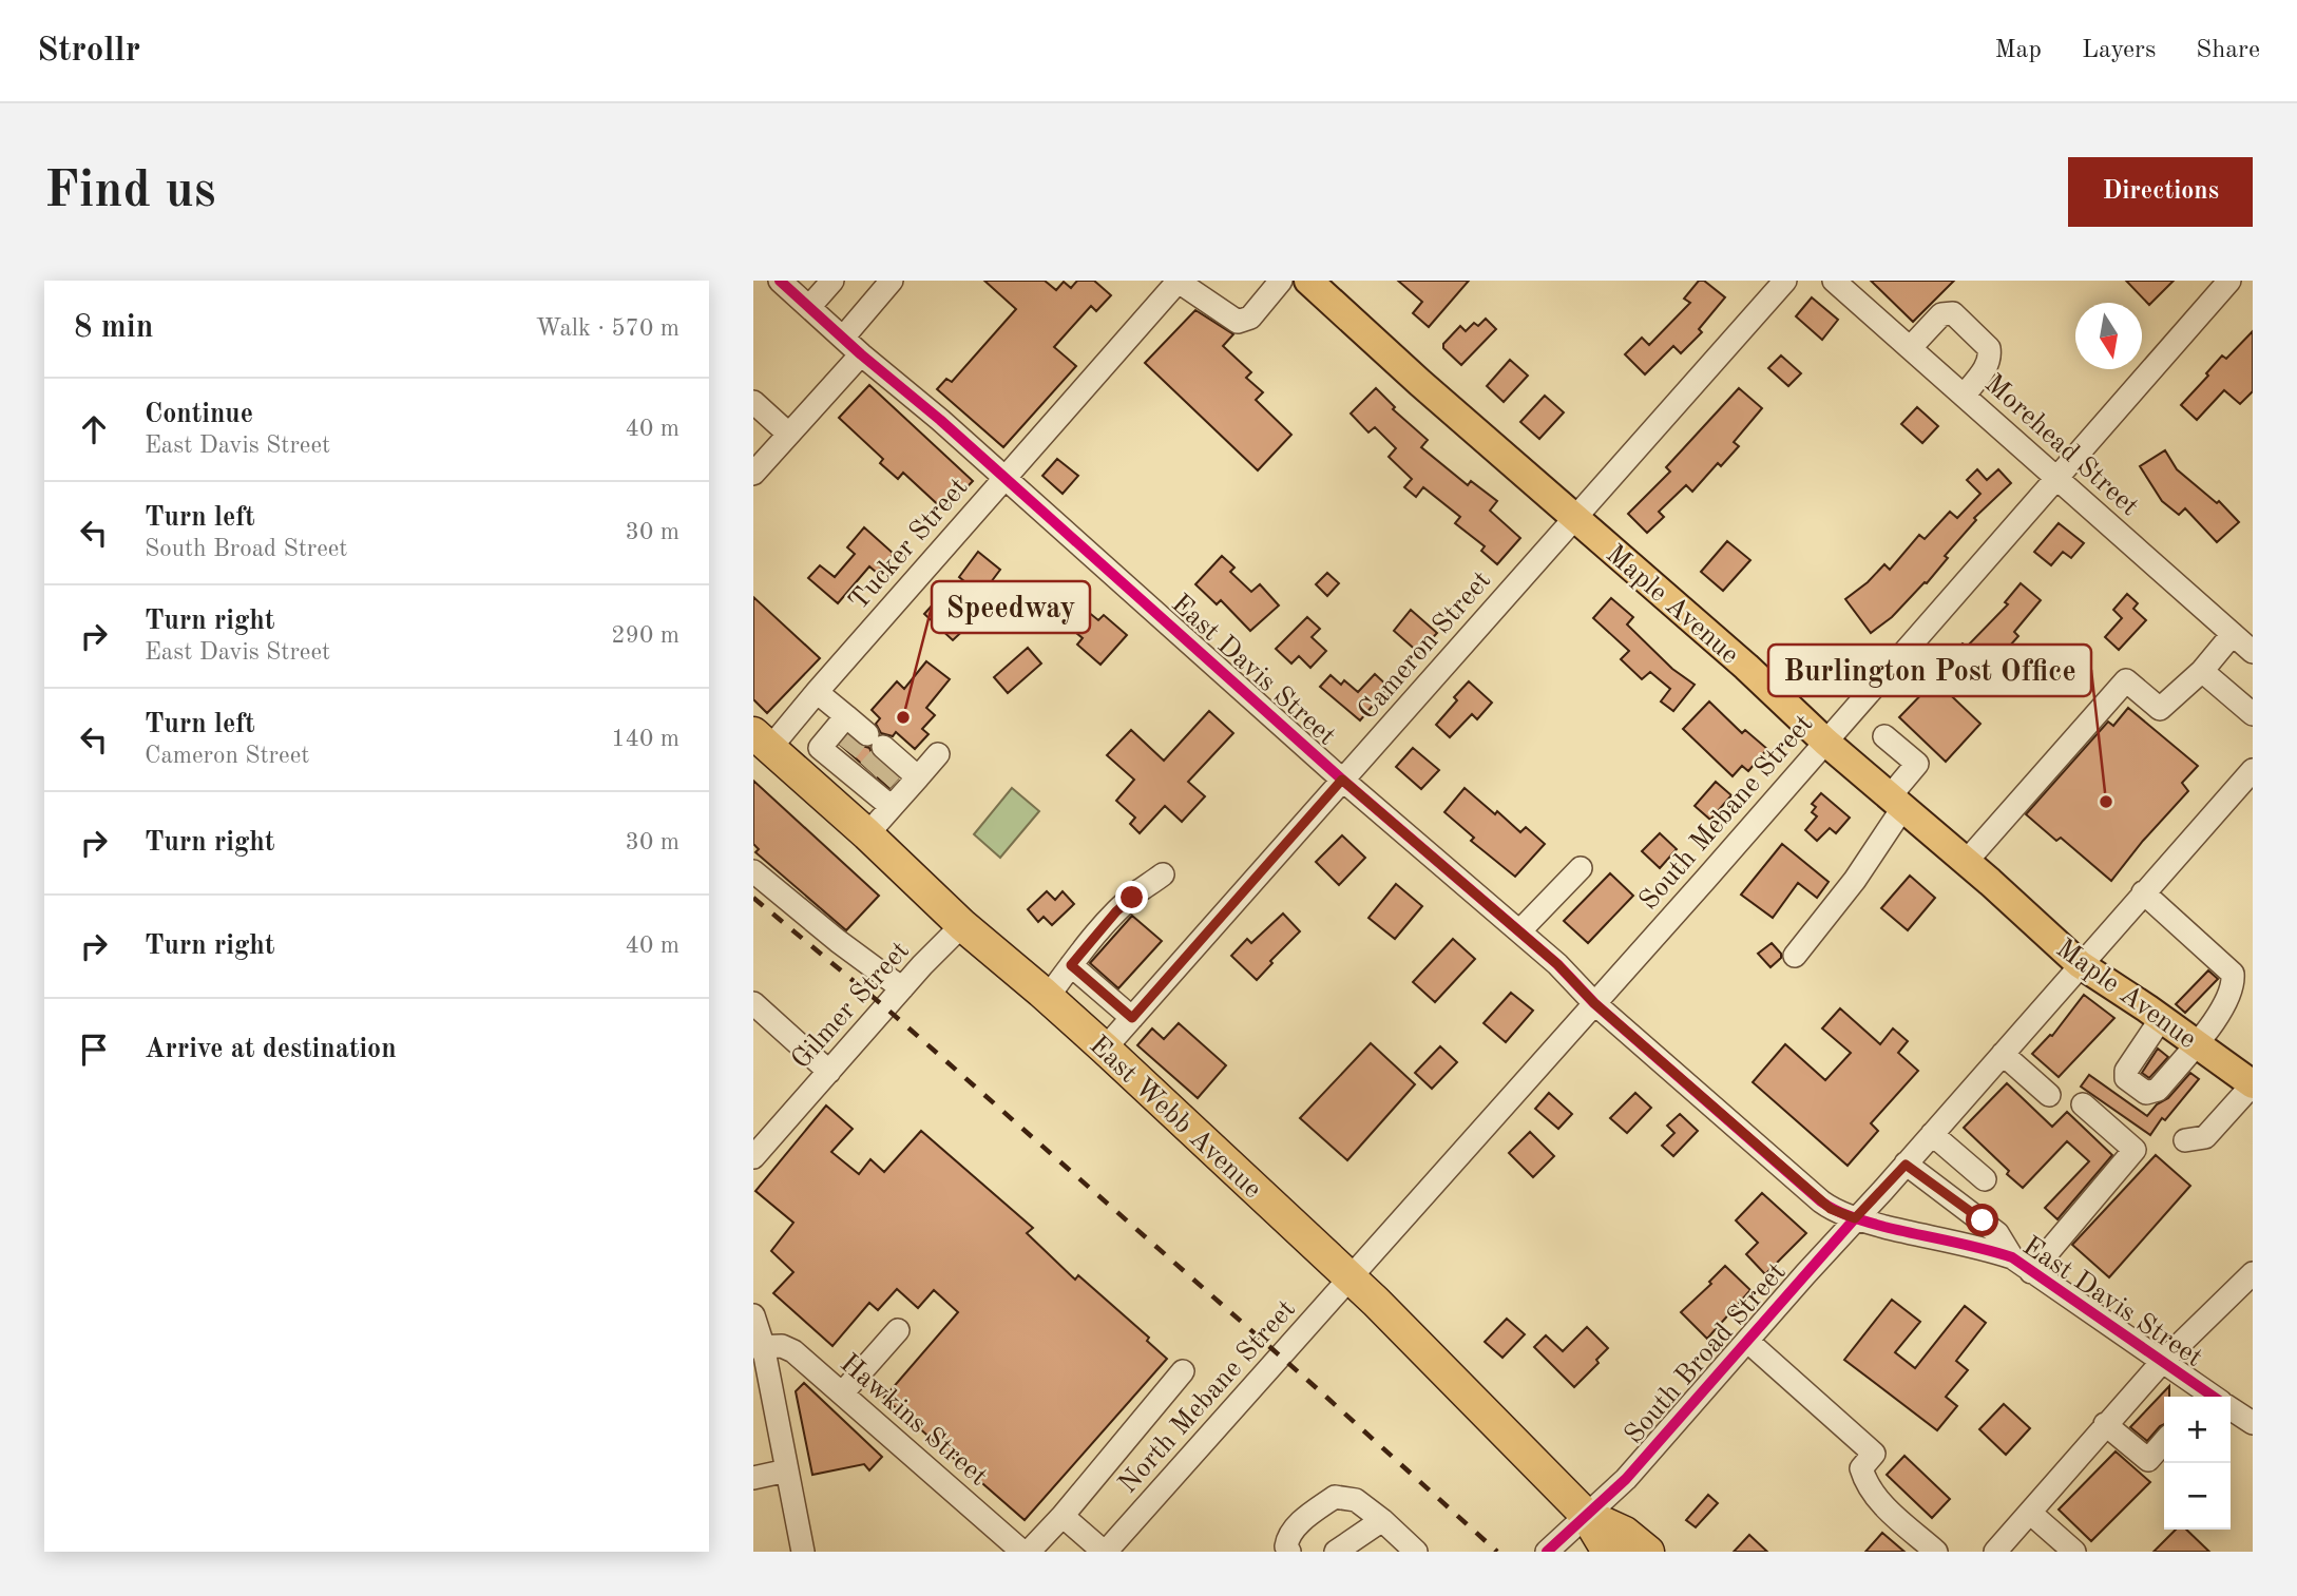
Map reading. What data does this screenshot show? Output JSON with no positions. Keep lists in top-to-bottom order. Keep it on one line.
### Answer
{"streets":{"highway":["East Webb Avenue"],"main road":["Maple Avenue"],"street":["Morehead Street","Tucker Street","Cameron Street","East Davis Street","South Mebane Street","Gilmer Street","South Broad Street","North Mebane Street","Hawkins Street"]},"crossings":[["Morehead Street","South Mebane Street"],["Tucker Street","East Davis Street"],["Tucker Street","East Webb Avenue"],["Maple Avenue","Cameron Street"],["Maple Avenue","South Mebane Street"],["Maple Avenue","South Broad Street"],["Cameron Street","East Davis Street"],["Cameron Street","East Webb Avenue"],["East Davis Street","South Mebane Street"],["East Davis Street","South Broad Street"],["South Mebane Street","East Webb Avenue"],["South Mebane Street","North Mebane Street"],["Gilmer Street","East Webb Avenue"],["East Webb Avenue","South Broad Street"],["East Webb Avenue","North Mebane Street"]],"places":["Speedway","Burlington Post Office"],"north":"bottom","page":{"header":"Strollr","nav":["Map","Layers","Share"],"buttons":"Directions","title":"Find us","heading":["8 min","Walk · 570 m"],"list":[["Continue","East Davis Street","40 m"],["Turn left","South Broad Street","30 m"],["Turn right","East Davis Street","290 m"],["Turn left","Cameron Street","140 m"],["Turn right","30 m"],["Turn right","40 m"],"Arrive at destination"],"map_buttons":["+","−"]}}
